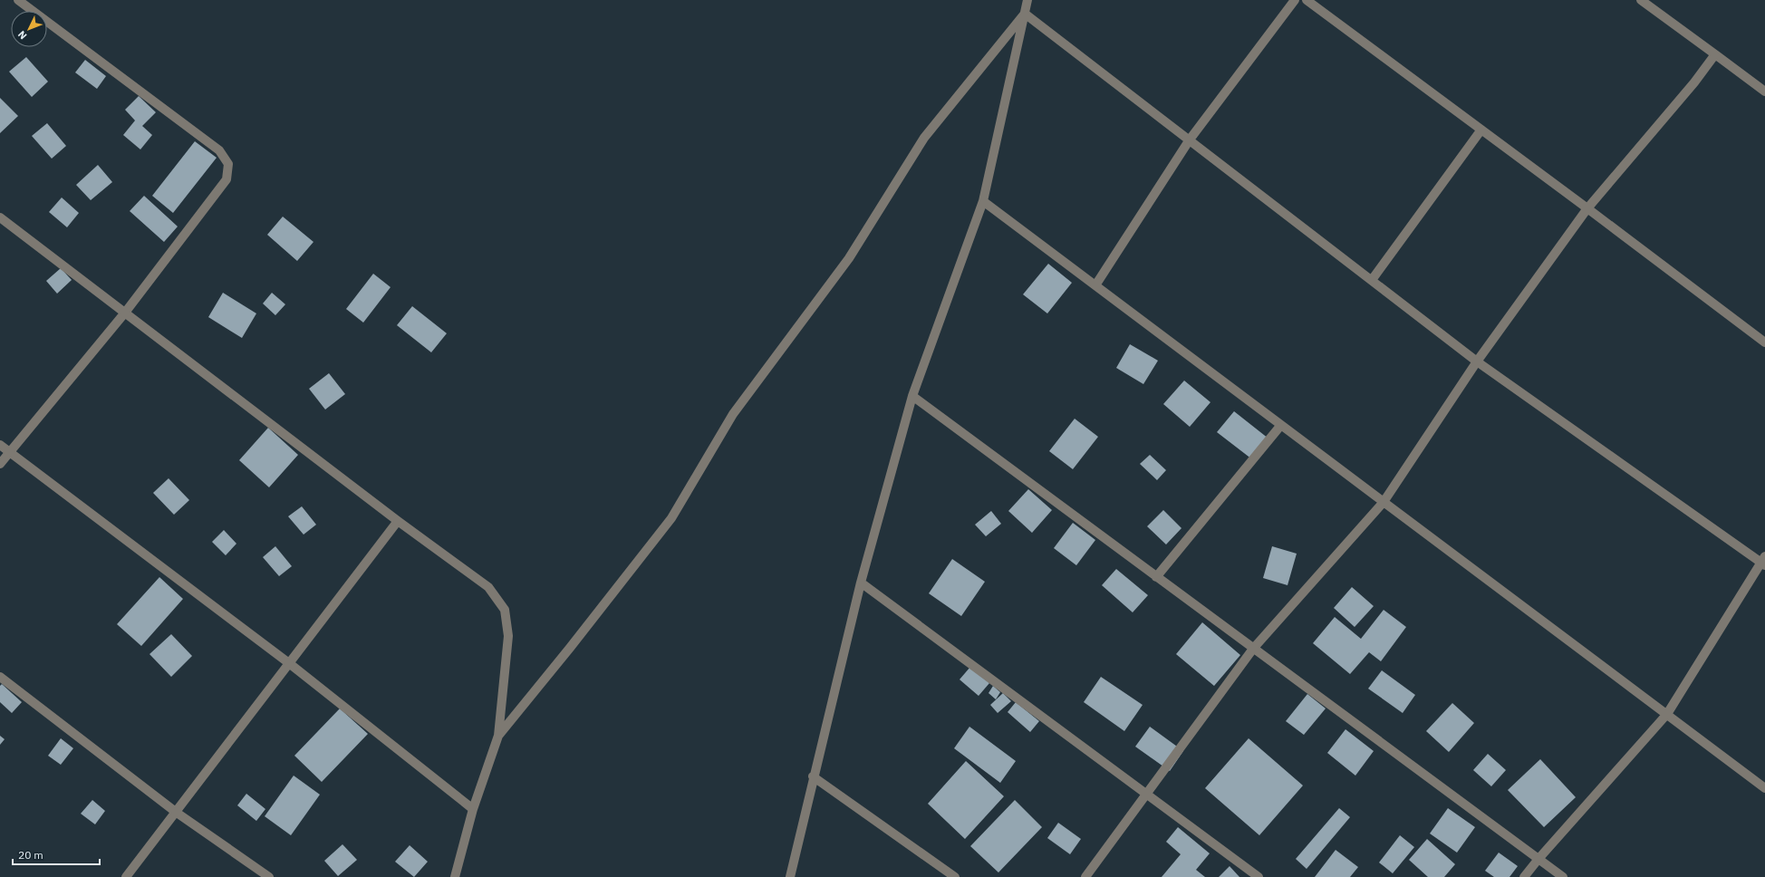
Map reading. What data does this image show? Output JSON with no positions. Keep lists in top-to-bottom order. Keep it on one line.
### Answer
{"scale_bar":"20 m","north":"bottom left"}
